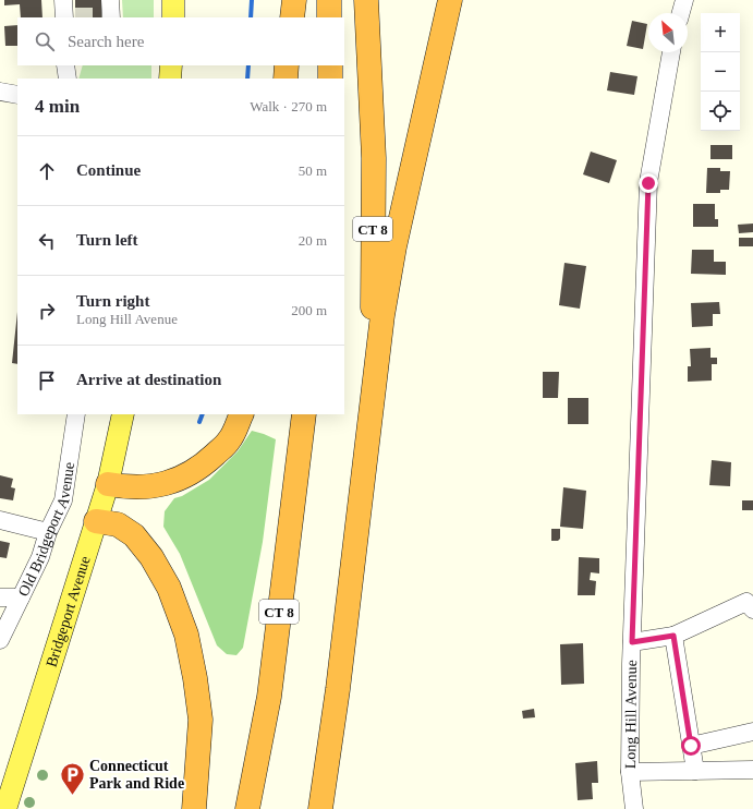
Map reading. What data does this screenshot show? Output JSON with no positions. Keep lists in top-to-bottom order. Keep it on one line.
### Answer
{"streets":{"highway":["CT 8"],"main road":["Bridgeport Avenue"],"street":["Old Bridgeport Avenue","Long Hill Avenue"]},"places":{"parking":["Connecticut Park and Ride"]},"north":"top left","page":{"map_buttons":["+","−"],"search":"Search here","heading":["4 min","Walk · 270 m"],"list":[["Continue","50 m"],["Turn left","20 m"],["Turn right","Long Hill Avenue","200 m"],"Arrive at destination"]}}
